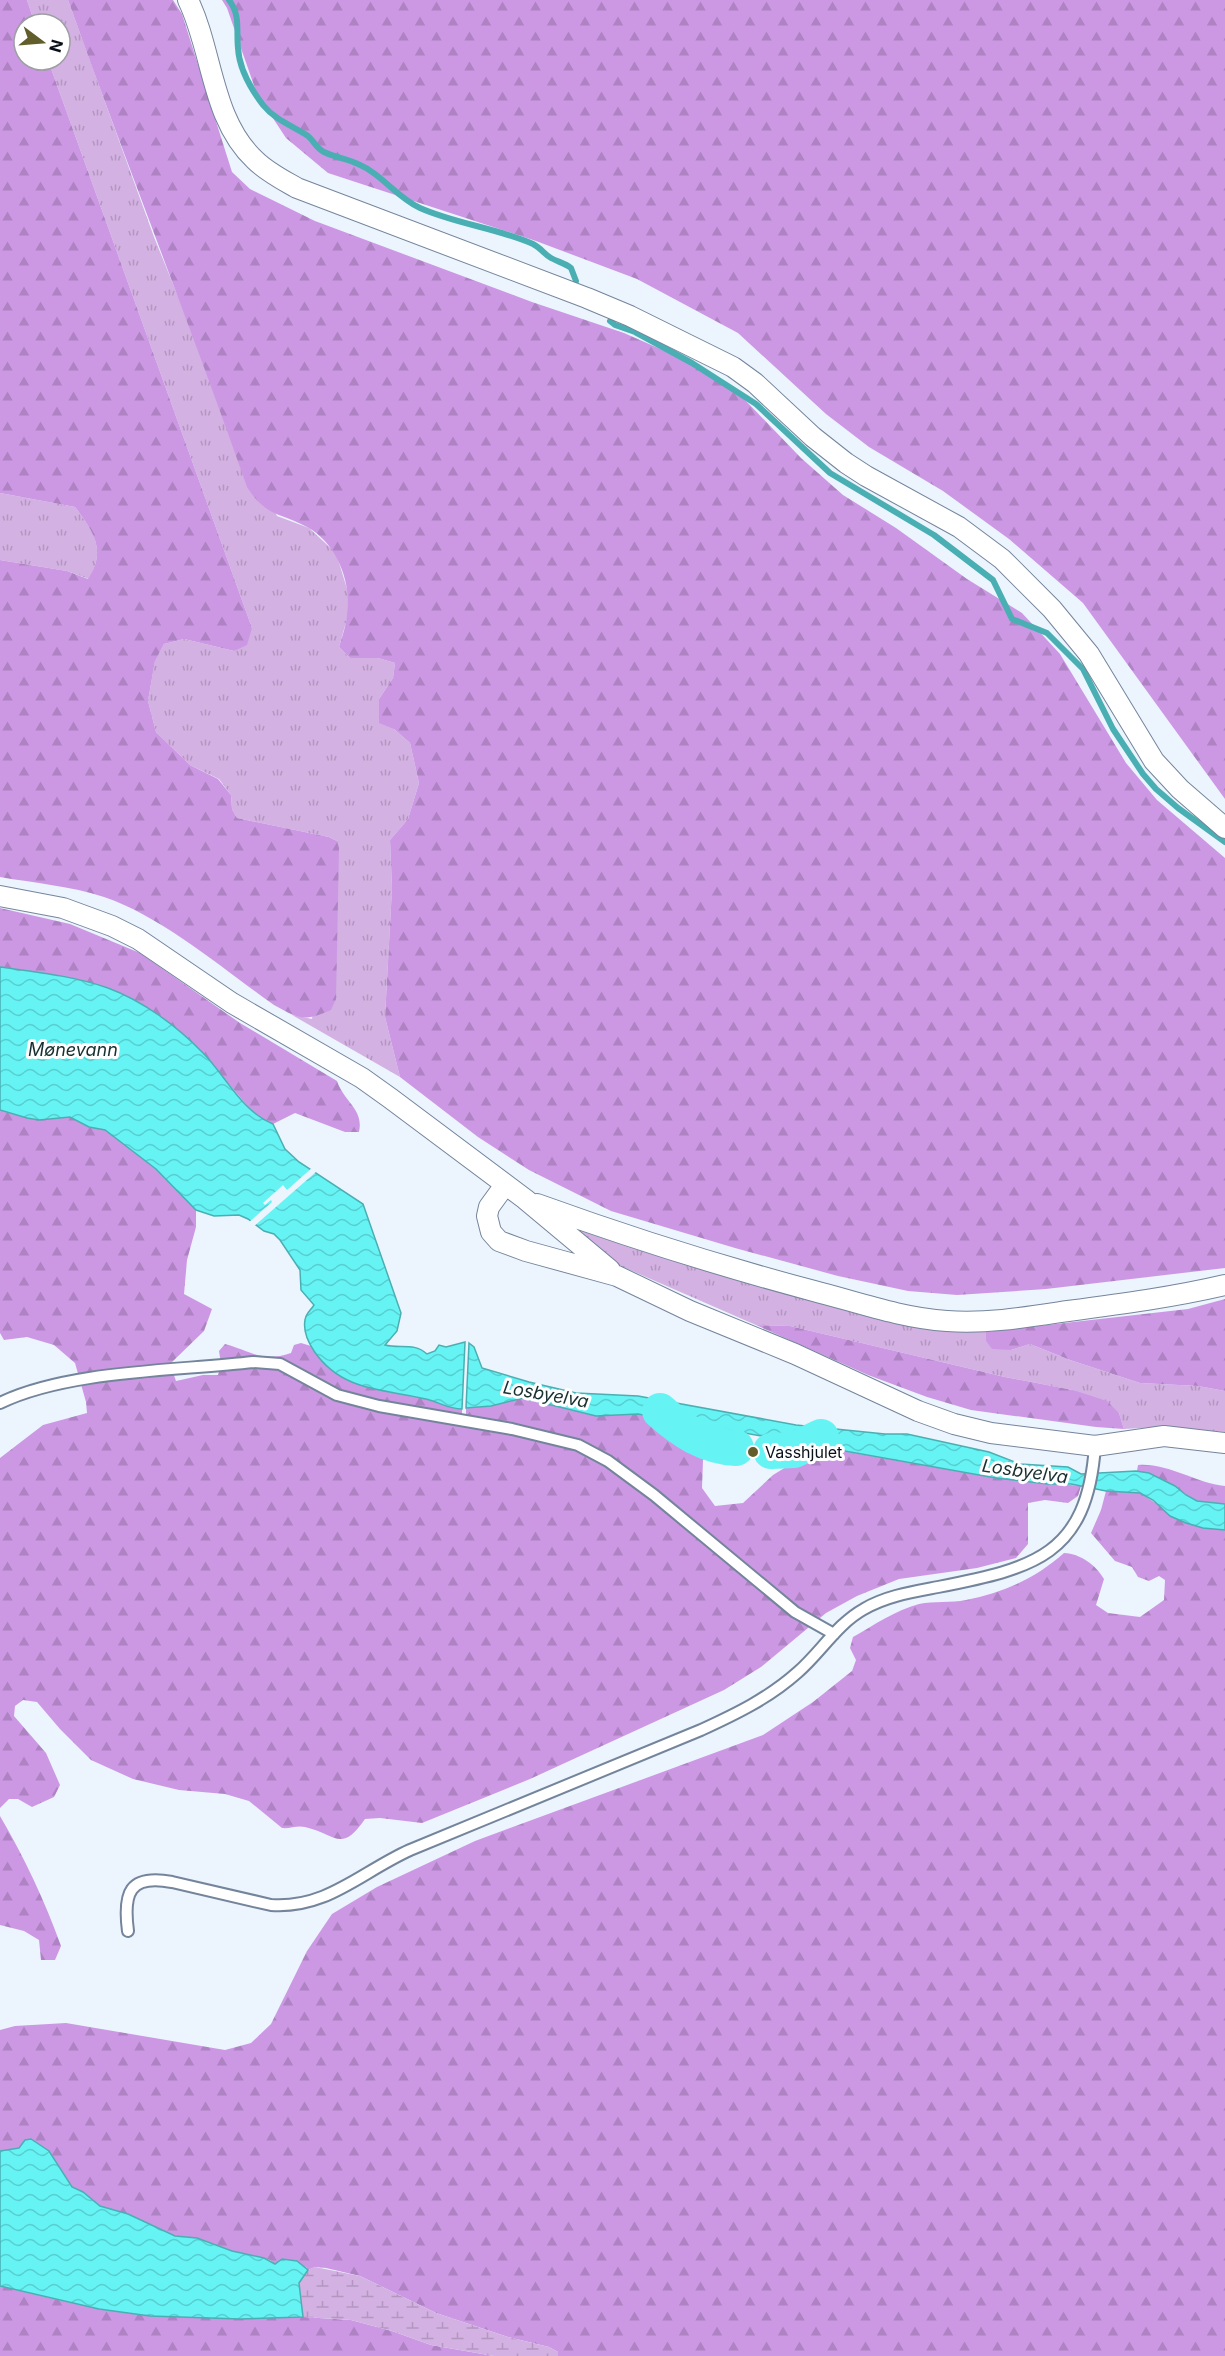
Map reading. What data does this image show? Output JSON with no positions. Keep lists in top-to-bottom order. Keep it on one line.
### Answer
{"water":["Mønevann","Losbyelva"],"places":["Vasshjulet"],"north":"right"}
